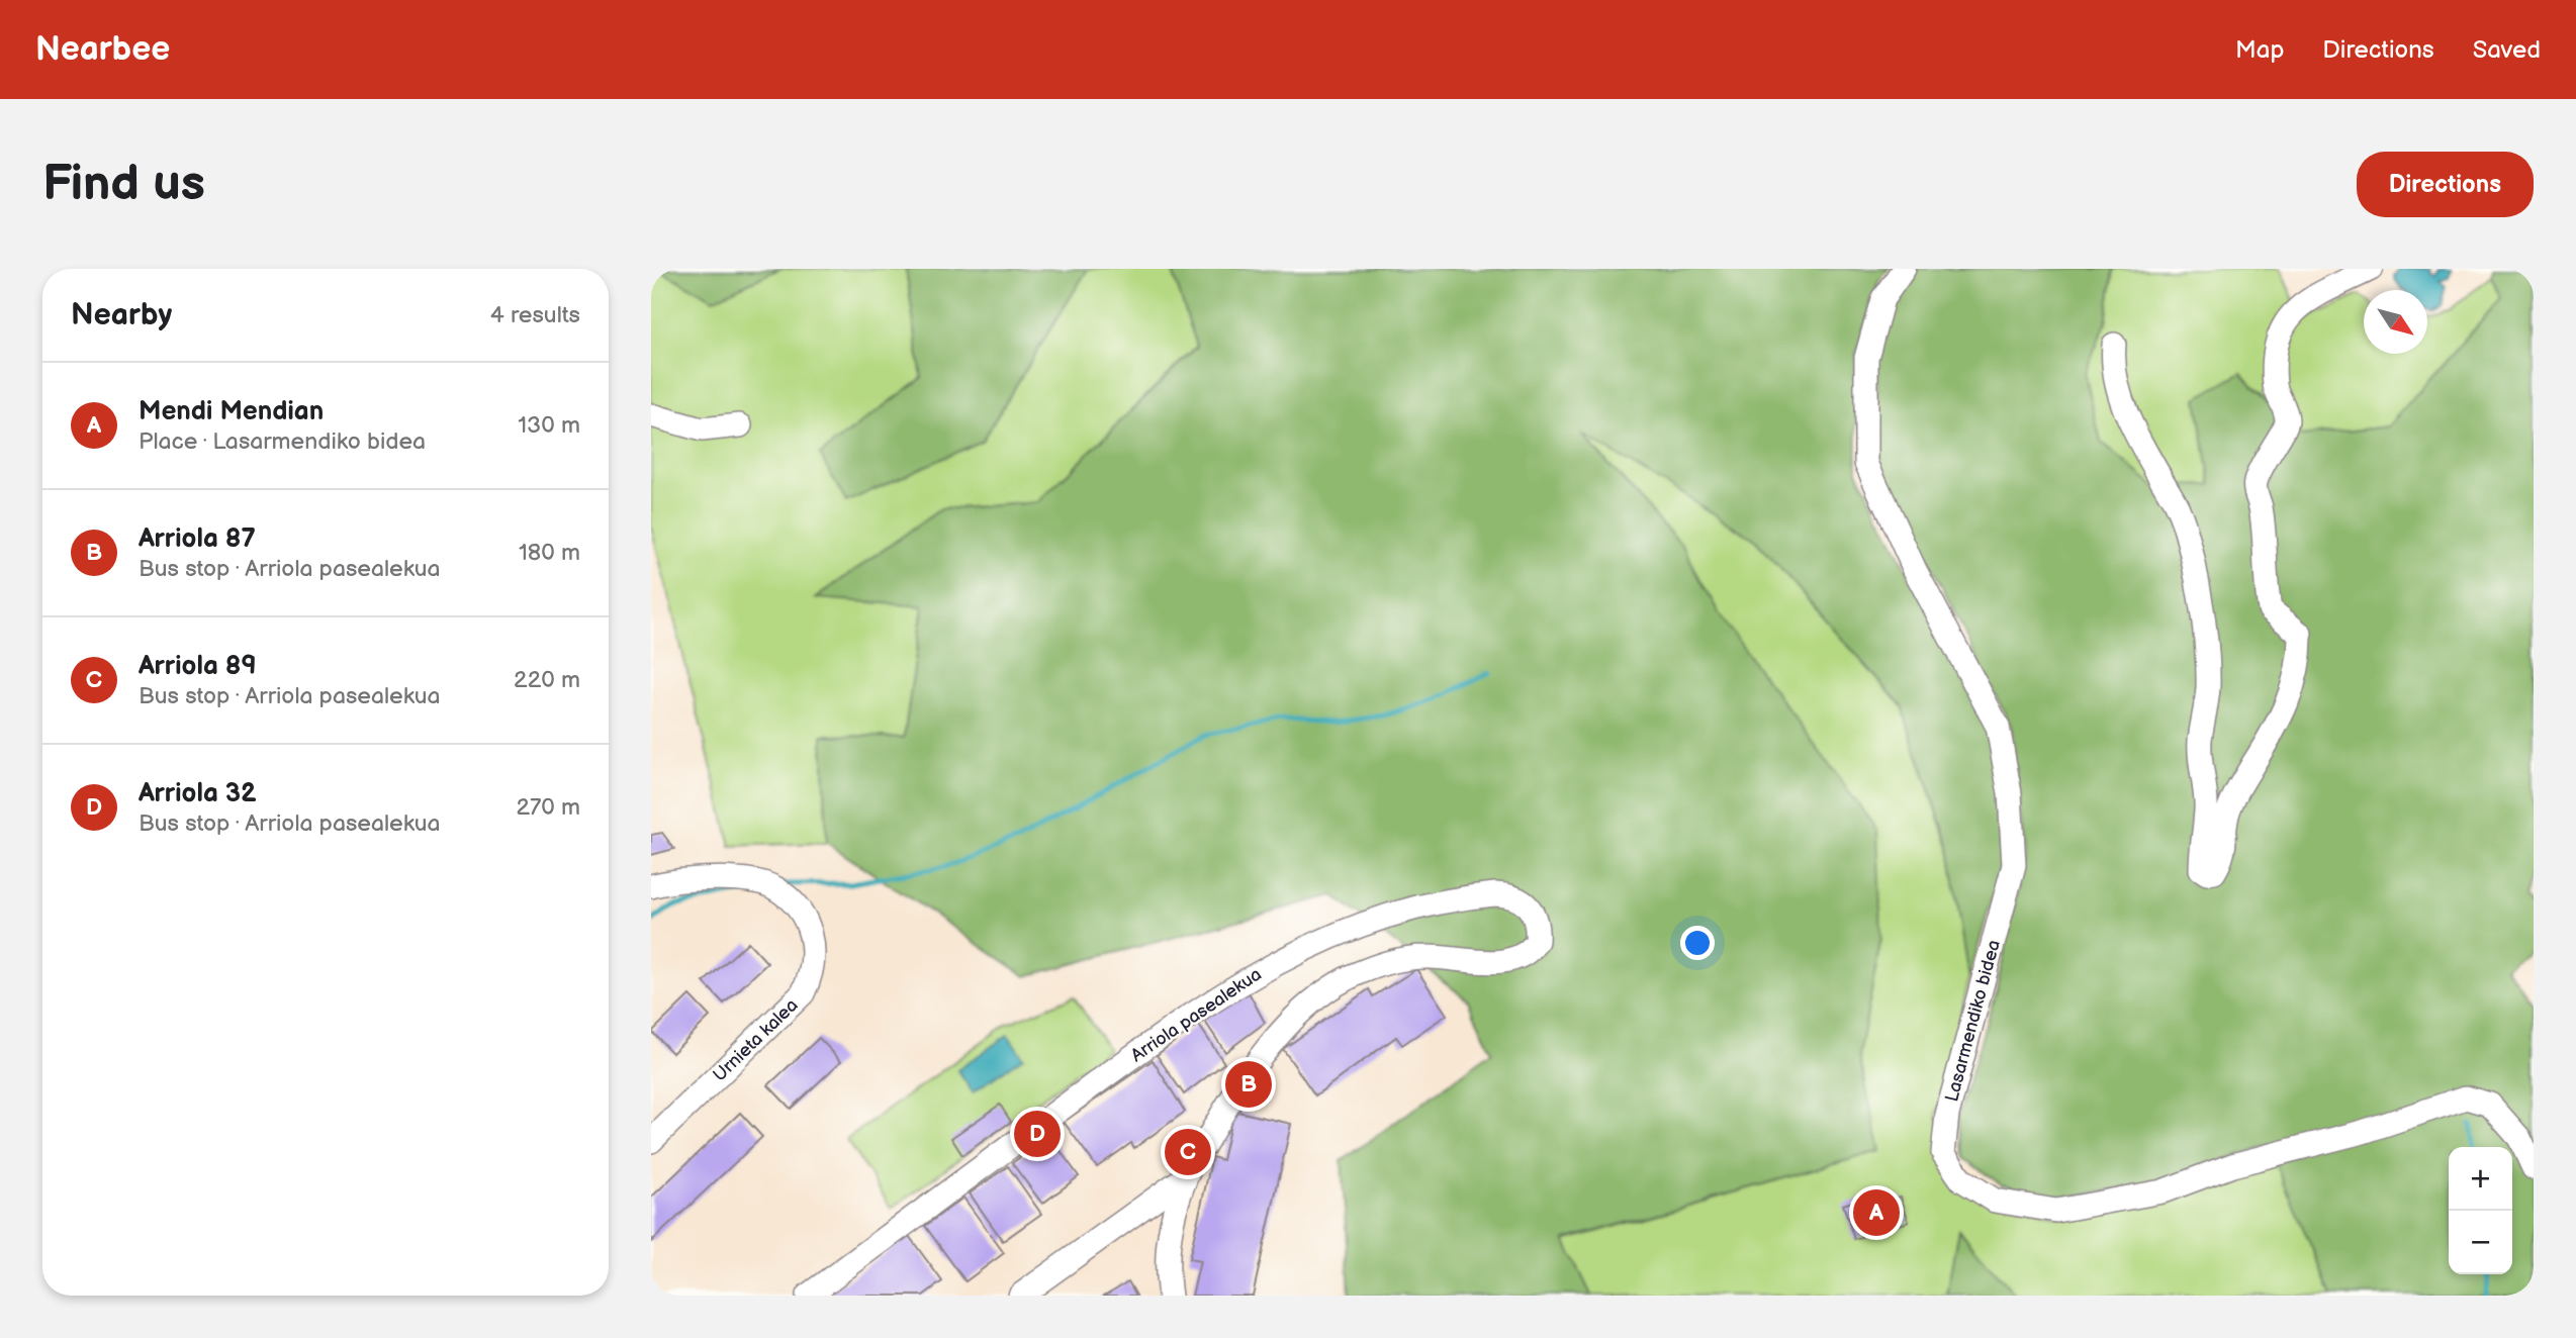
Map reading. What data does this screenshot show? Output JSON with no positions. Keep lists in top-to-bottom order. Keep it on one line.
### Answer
{"streets":{"street":["Arriola pasealekua","Lasarmendiko bidea","Urnieta kalea"]},"north":"bottom right","page":{"header":"Nearbee","nav":["Map","Directions","Saved"],"buttons":"Directions","title":"Find us","heading":["Nearby","4 results"],"list":[{"mark":"A","name":"Mendi Mendian","note":"Place · Lasarmendiko bidea","value":"130 m"},{"mark":"B","name":"Arriola 87","note":"Bus stop · Arriola pasealekua","value":"180 m"},{"mark":"C","name":"Arriola 89","note":"Bus stop · Arriola pasealekua","value":"220 m"},{"mark":"D","name":"Arriola 32","note":"Bus stop · Arriola pasealekua","value":"270 m"}],"pins":["B","D","C","A"],"map_buttons":["+","−"]}}
